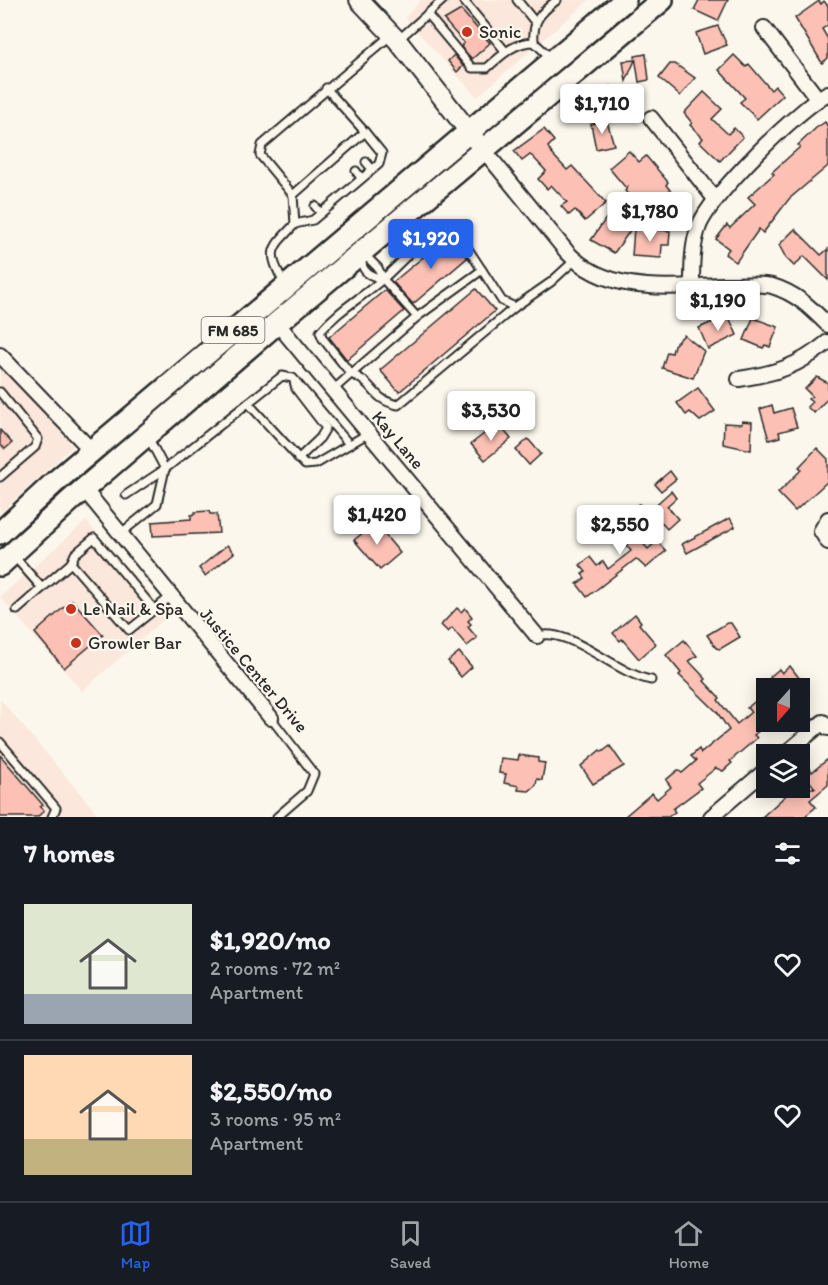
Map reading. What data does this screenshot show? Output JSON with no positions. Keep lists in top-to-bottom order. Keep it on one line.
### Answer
{"streets":{"main road":["FM 685"],"street":["Kay Lane","Justice Center Drive"]},"crossings":[["FM 685","Kay Lane"],["FM 685","Justice Center Drive"]],"places":["Sonic","Le Nail & Spa","Growler Bar"],"north":"bottom","page":{"price":["$1,710","$1,780","$1,920","$1,190","$3,530","$1,420","$2,550"],"heading":"7 homes","list":[{"name":"$1,920/mo","note":"2 rooms · 72 m² · Apartment"},{"name":"$2,550/mo","note":"3 rooms · 95 m² · Apartment"}],"tabs":["Map","Saved","Home"]}}
